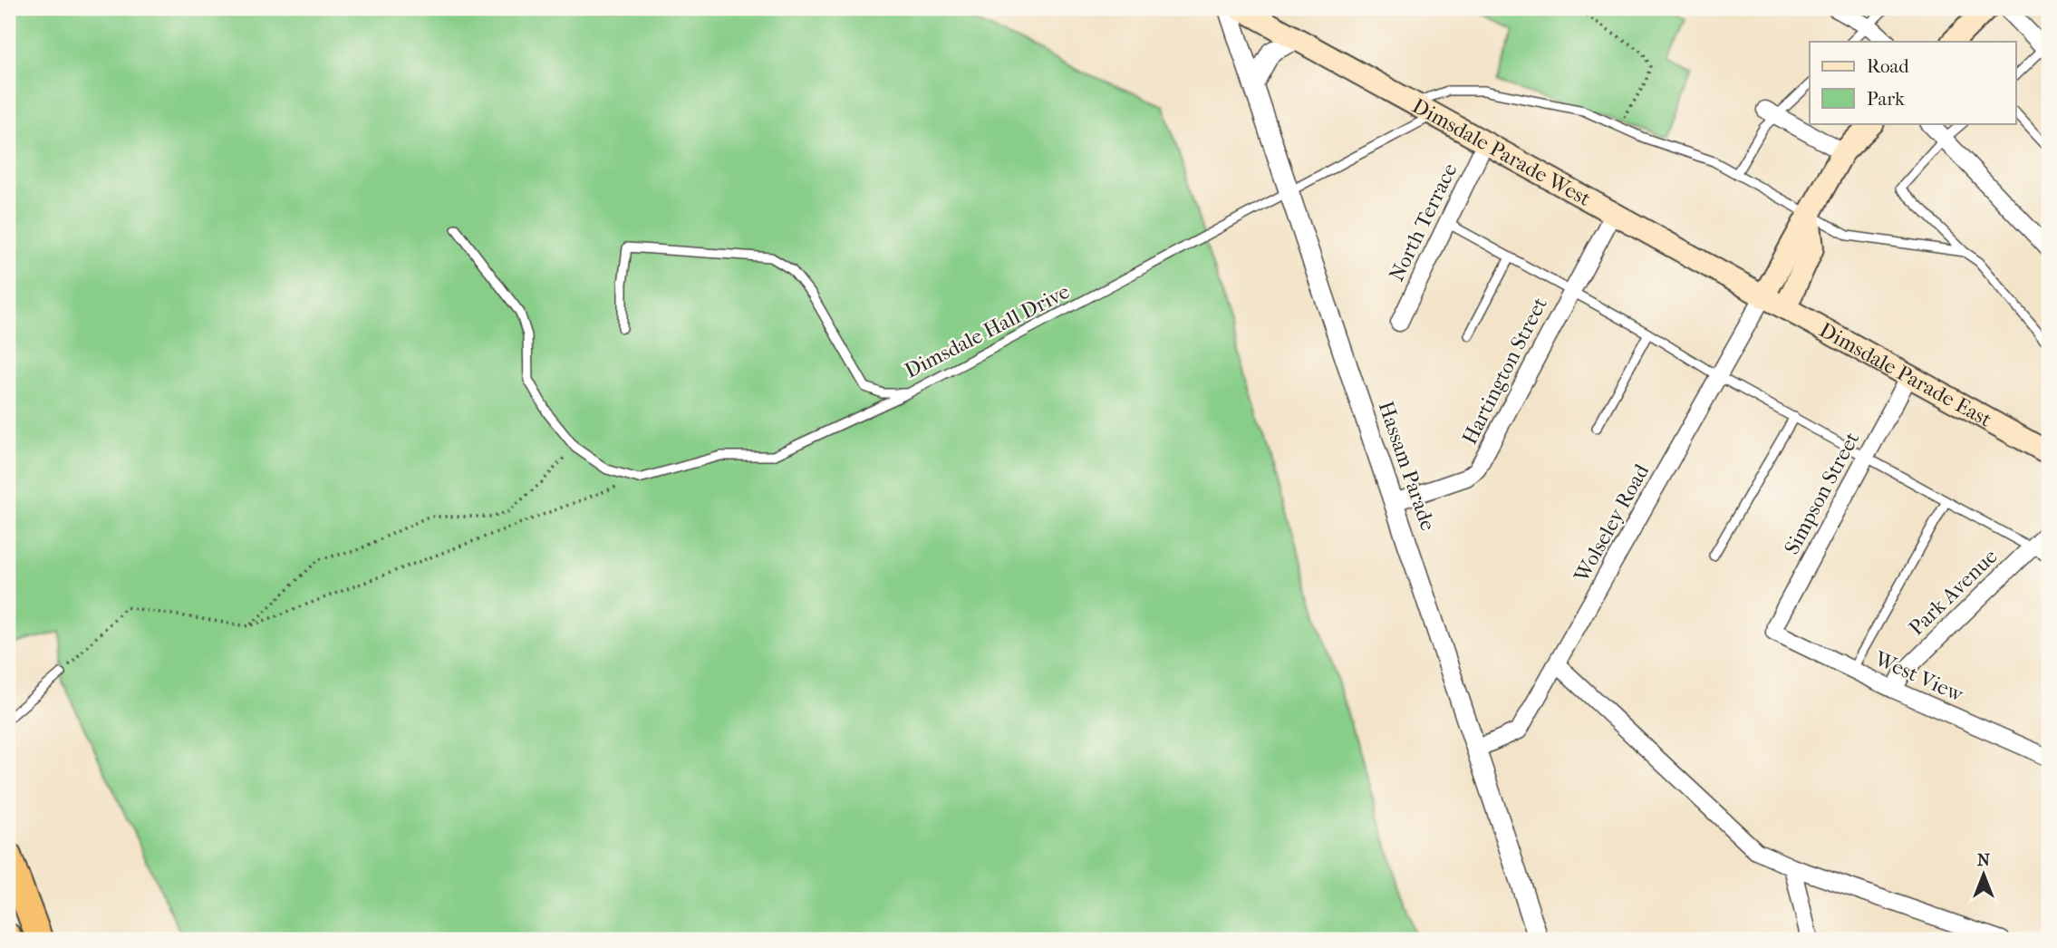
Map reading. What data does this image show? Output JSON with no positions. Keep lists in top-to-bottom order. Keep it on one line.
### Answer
{"streets":{"main road":["Dimsdale Parade West","Dimsdale Parade East"],"street":["North Terrace","Hartington Street","Hassam Parade","Simpson Street","Wolseley Road","Park Avenue","West View"],"lane":["Dimsdale Hall Drive"]},"crossings":[["Dimsdale Parade West","North Terrace"],["Dimsdale Parade West","Dimsdale Hall Drive"],["Dimsdale Parade West","Hartington Street"],["Dimsdale Parade West","Dimsdale Parade East"],["Dimsdale Parade West","Wolseley Road"],["Dimsdale Hall Drive","Hassam Parade"],["Hartington Street","Hassam Parade"],["Dimsdale Parade East","Simpson Street"],["Dimsdale Parade East","Wolseley Road"],["Hassam Parade","Wolseley Road"],["Simpson Street","West View"],["Park Avenue","West View"]],"legend":["Road","Park"],"north":"top"}
